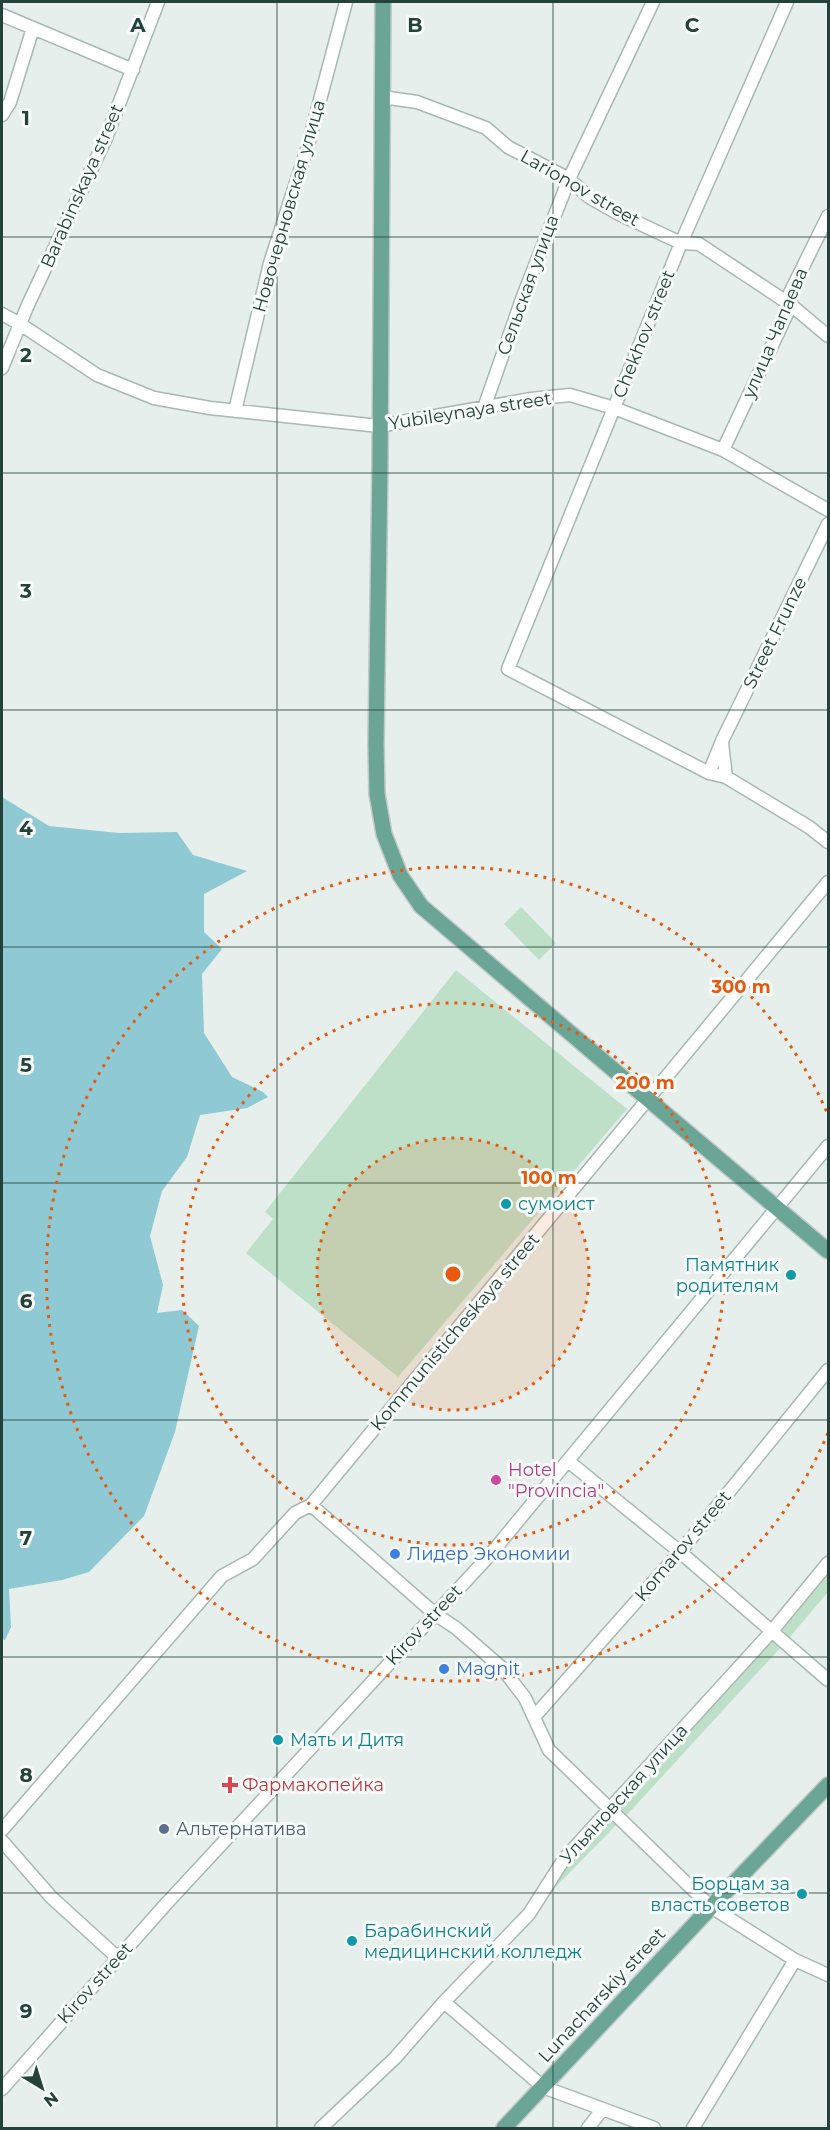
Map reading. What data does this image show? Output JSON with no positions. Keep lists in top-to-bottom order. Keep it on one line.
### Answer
{"streets":{"main road":["Lunacharskiy street"],"street":["Barabinskaya street","Larionov street","Новочерновская улица","Сельская улица","улица Чапаева","Chekhov street","Yubileynaya street","Street Frunze","Kommunisticheskaya street","Komarov street","Kirov street","Ульяновская улица"]},"crossings":[["Barabinskaya street","Yubileynaya street"],["Larionov street","Сельская улица"],["Larionov street","улица Чапаева"],["Larionov street","Chekhov street"],["Новочерновская улица","Yubileynaya street"],["Сельская улица","Yubileynaya street"],["улица Чапаева","Yubileynaya street"],["Chekhov street","Yubileynaya street"],["Chekhov street","Street Frunze"]],"places":{"other":["сумоист","Памятник родителям","Hotel \"Provincia\"","Лидер Экономии","Magnit","Мать и Дитя","Альтернатива","Борцам за власть советов","Барабинский медицинский колледж"],"health":["Фармакопейка"]},"north":"bottom right","grid":{"columns":["A","B","C"],"rows":["1","2","3","4","5","6","7","8","9"]},"rings":["300 m","200 m","100 m"]}
